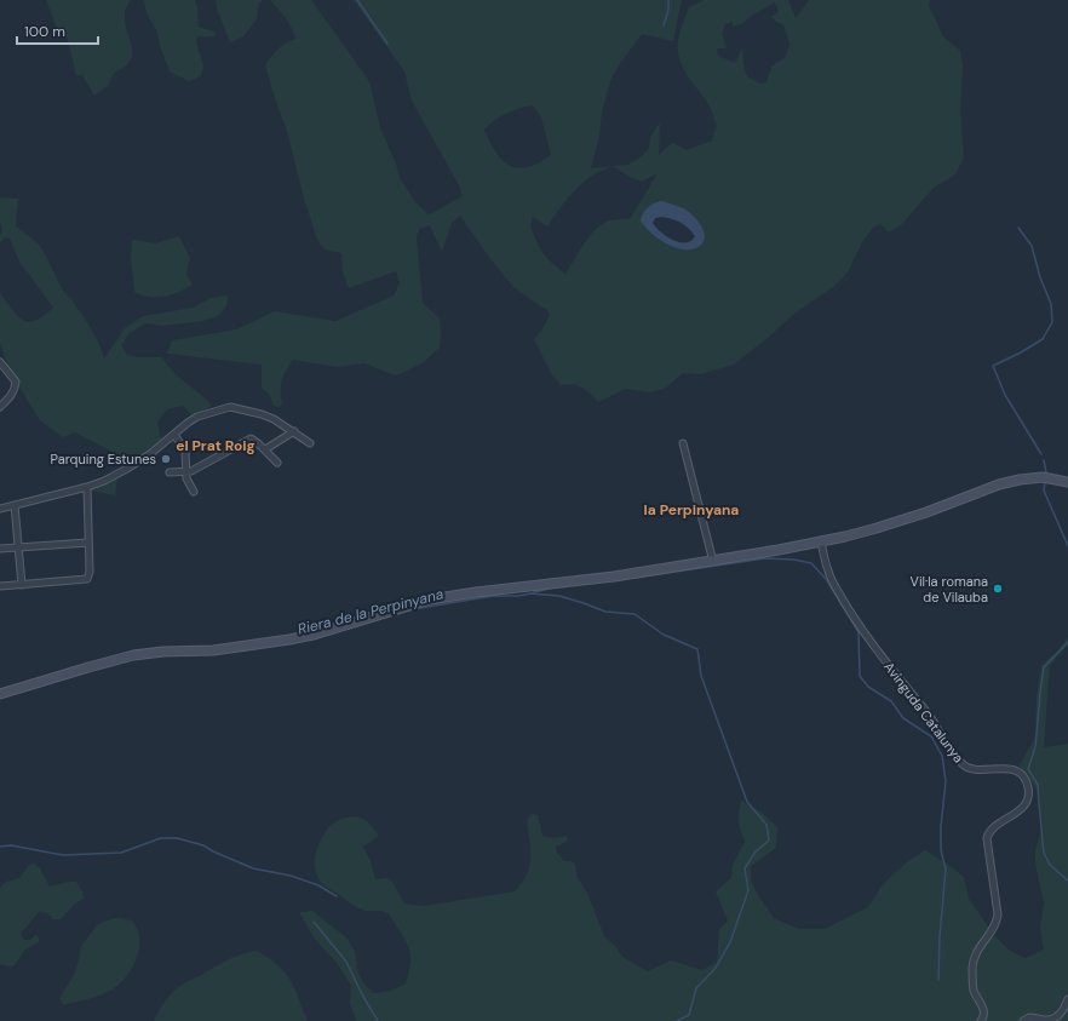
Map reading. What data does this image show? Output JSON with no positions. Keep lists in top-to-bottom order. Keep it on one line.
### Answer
{"streets":{"street":["Avinguda Catalunya"]},"districts":["el Prat Roig","la Perpinyana"],"water":["Riera de la Perpinyana"],"places":["Parquing Estunes","Vil·la romana de Vilauba"],"scale_bar":"100 m"}
